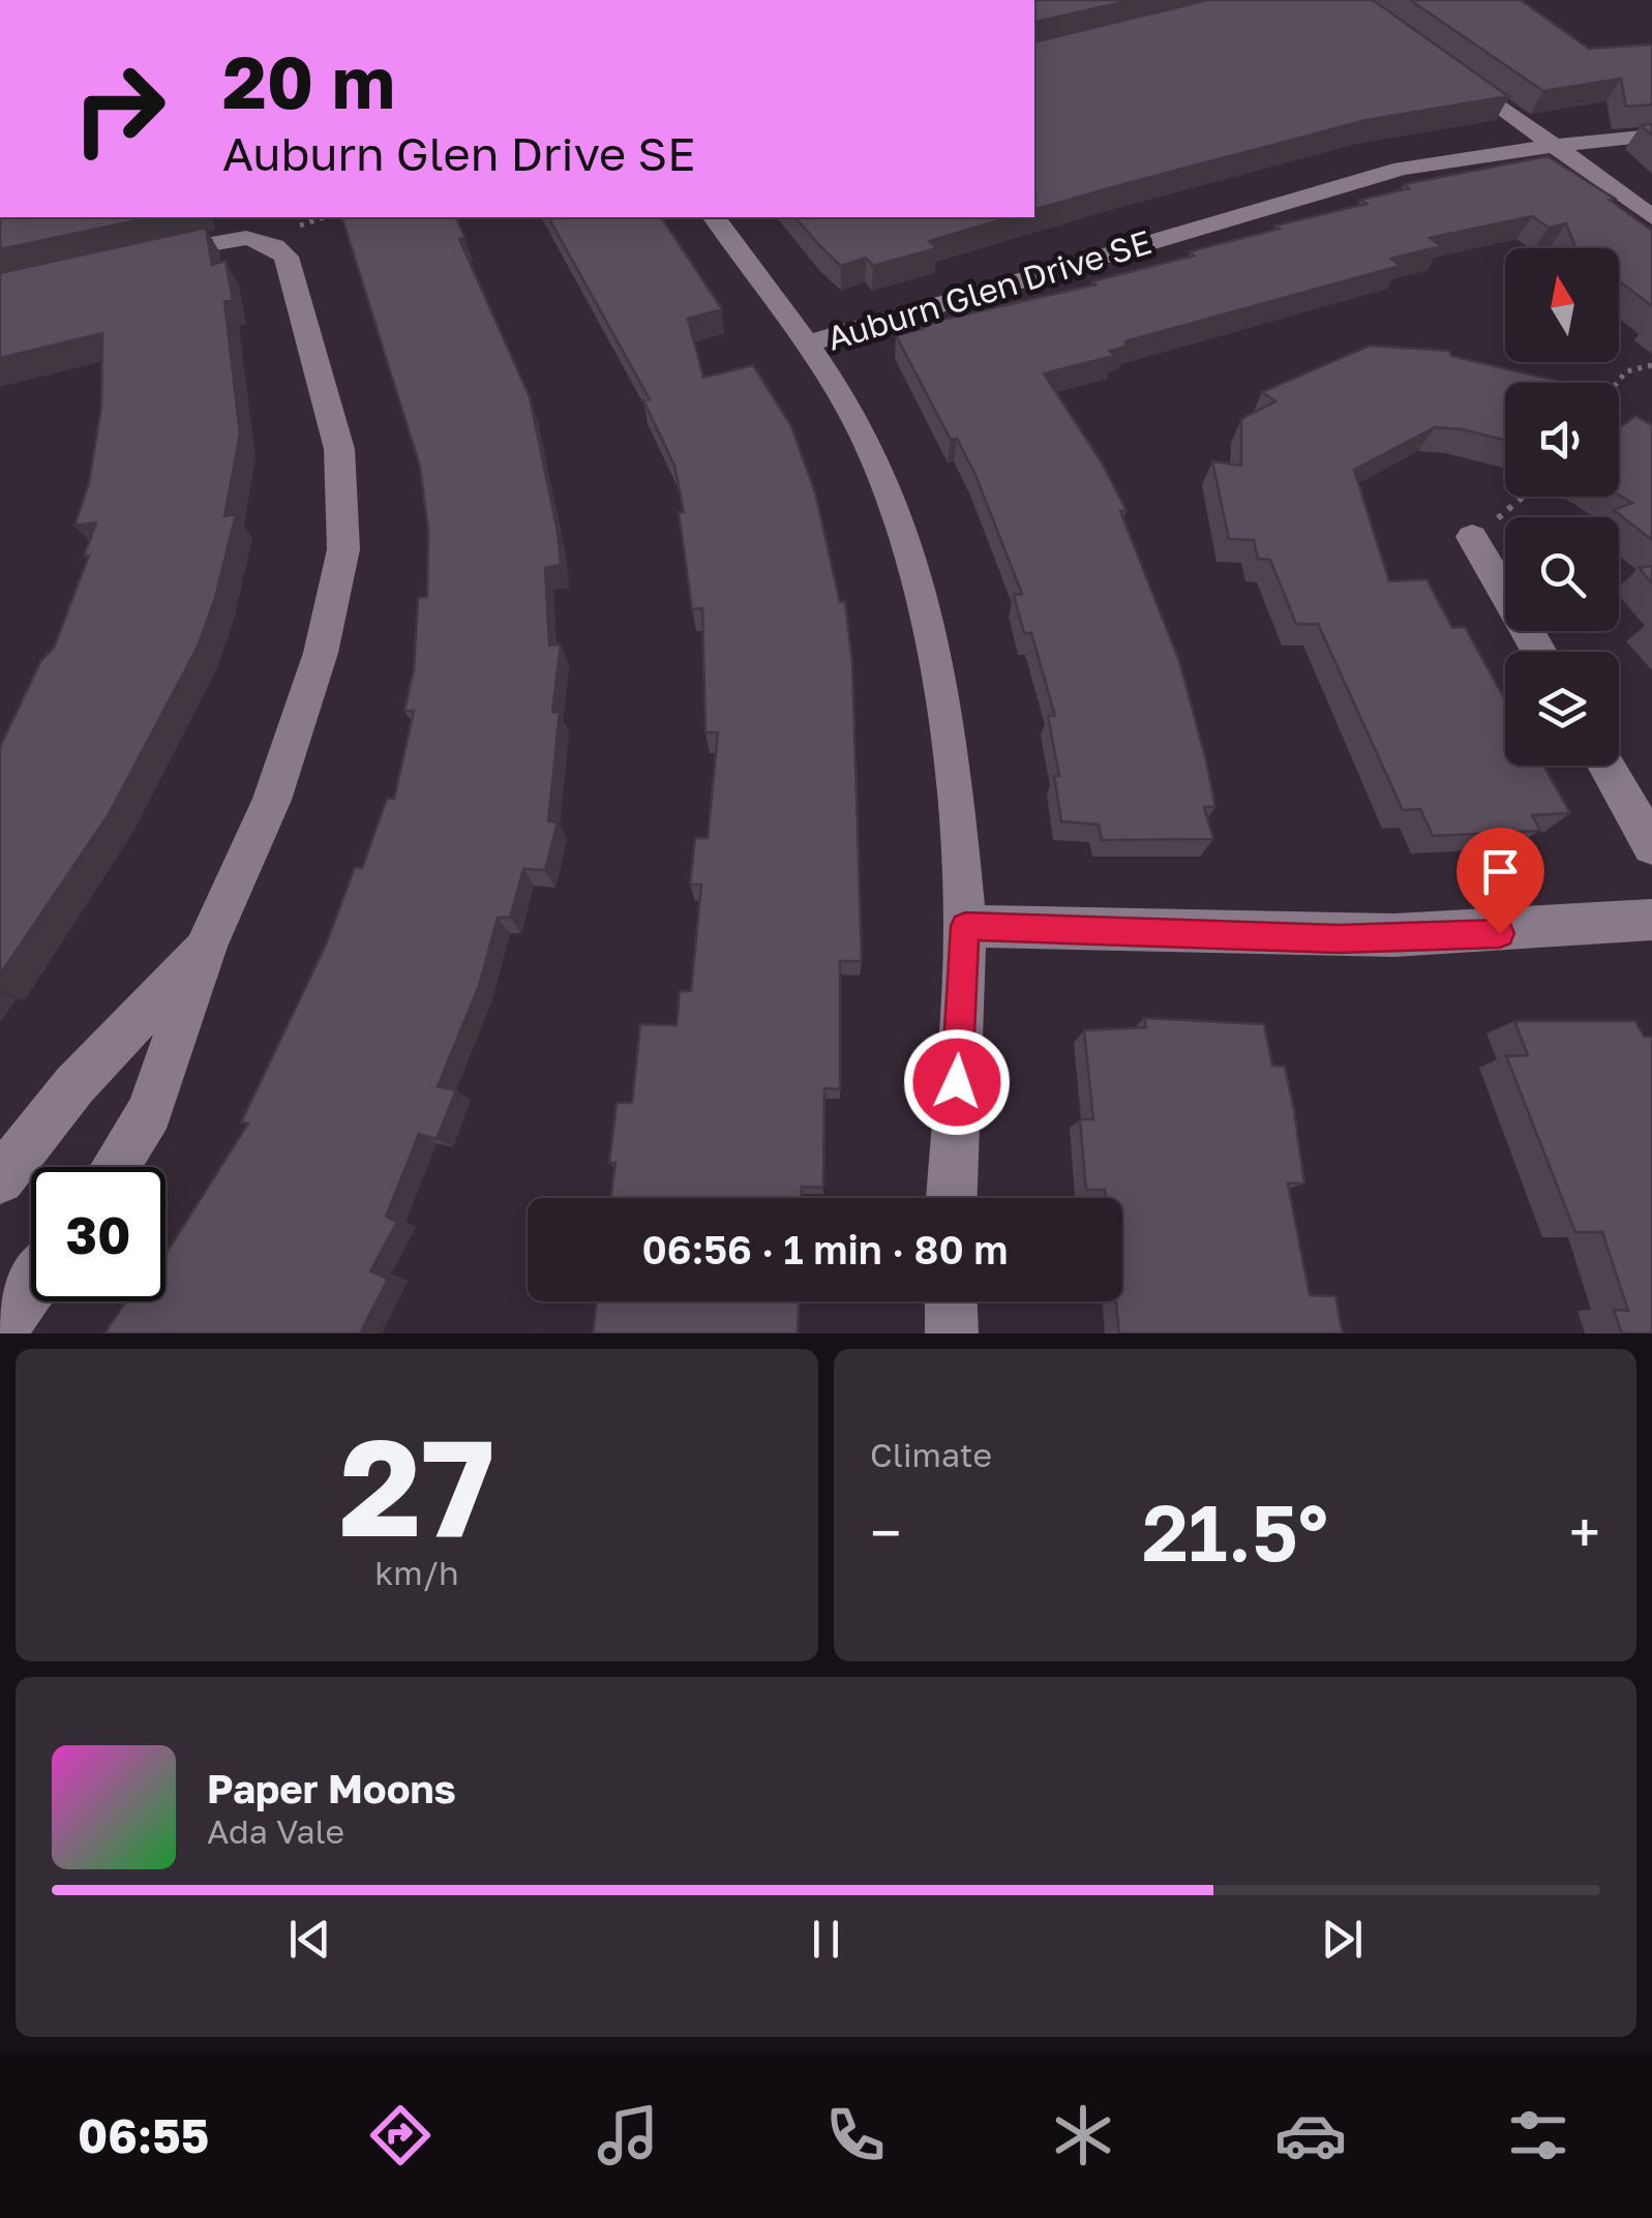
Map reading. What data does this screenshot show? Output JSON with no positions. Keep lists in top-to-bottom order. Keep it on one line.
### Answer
{"streets":{"street":["Auburn Glen Drive SE"]},"north":"top","page":{"turn":["20 m","Auburn Glen Drive SE"],"limit":"30","trip":"06:56 · 1 min · 80 m","tile":[["27","km/h"],"Climate"],"heat":["−","21.5°","+"],"song":["Paper Moons","Ada Vale"],"tabs":"06:55"}}
